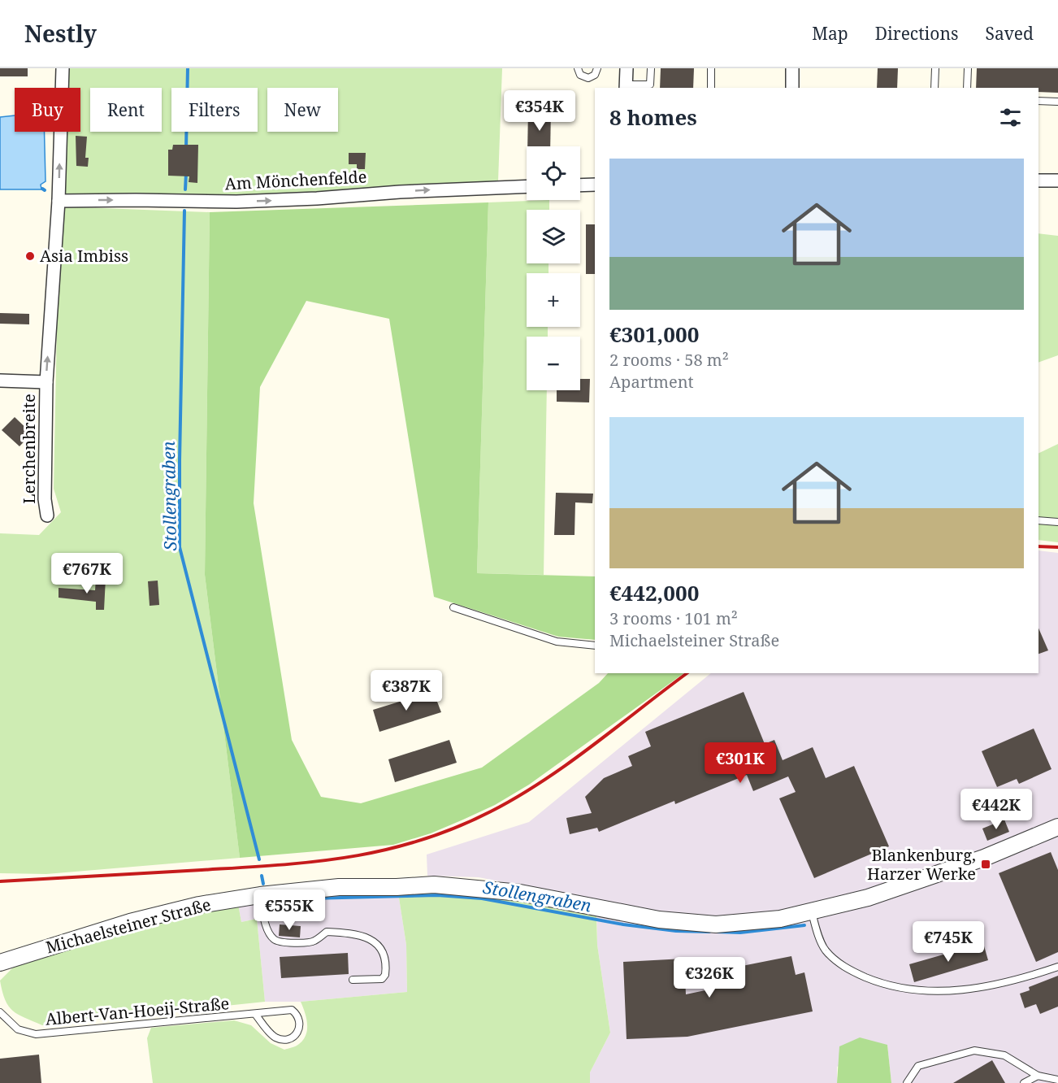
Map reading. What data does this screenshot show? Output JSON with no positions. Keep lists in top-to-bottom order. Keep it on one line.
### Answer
{"streets":{"street":["Am Mönchenfelde","Lerchenbreite","Michaelsteiner Straße"],"lane":["Albert-Van-Hoeij-Straße"]},"crossings":[["Am Mönchenfelde","Lerchenbreite"]],"one_way":["Am Mönchenfelde","Lerchenbreite"],"water":["Stollengraben"],"places":{"other":["Asia Imbiss"],"transit":["Blankenburg, Harzer Werke"]},"page":{"header":"Nestly","nav":["Map","Directions","Saved"],"chip":["Buy","Rent","Filters","New"],"heading":"8 homes","price":["€354K","€767K","€387K","€301K","€442K","€555K","€745K","€326K"],"map_buttons":["+","−"],"list":[{"name":"€301,000","note":"2 rooms · 58 m² · Apartment"},{"name":"€442,000","note":"3 rooms · 101 m² · Michaelsteiner Straße"}]}}
